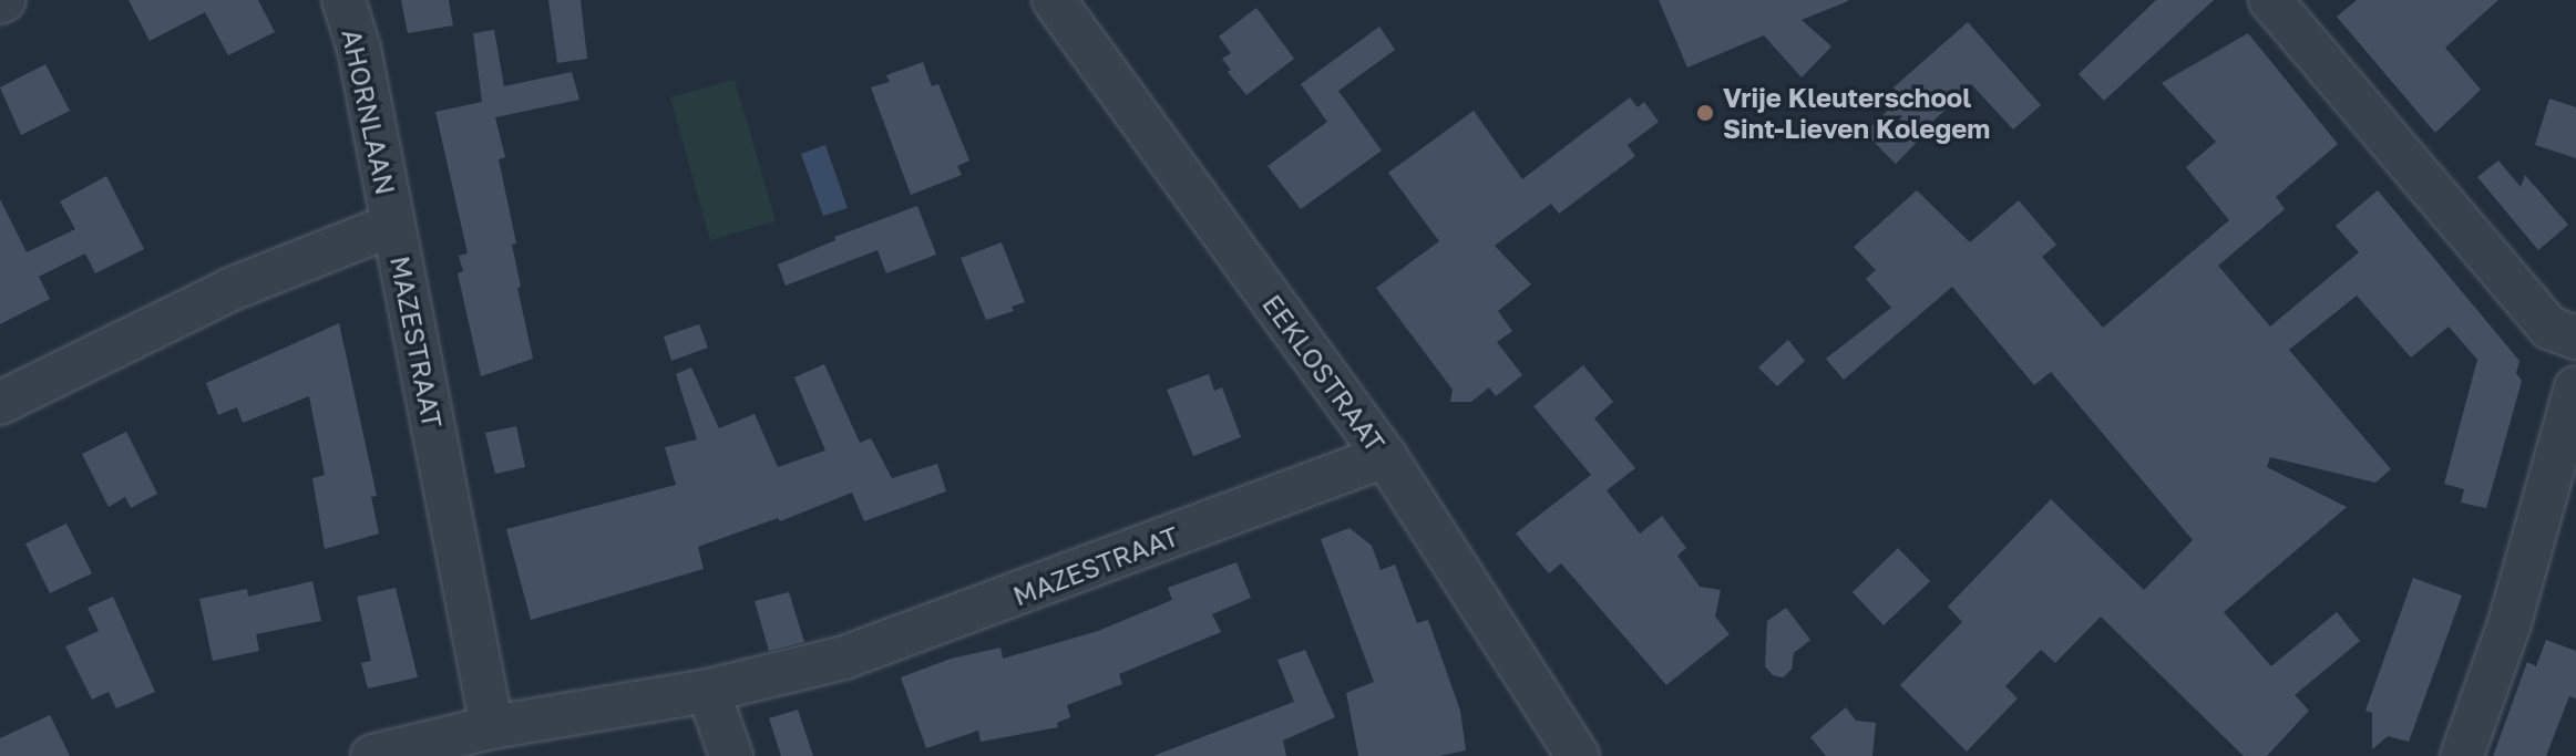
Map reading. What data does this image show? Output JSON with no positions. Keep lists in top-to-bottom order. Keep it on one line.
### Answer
{"streets":{"street":["AHORNLAAN","MAZESTRAAT","EEKLOSTRAAT"]},"crossings":[["AHORNLAAN","MAZESTRAAT"],["MAZESTRAAT","EEKLOSTRAAT"]],"places":["Vrije Kleuterschool Sint-Lieven Kolegem"]}
